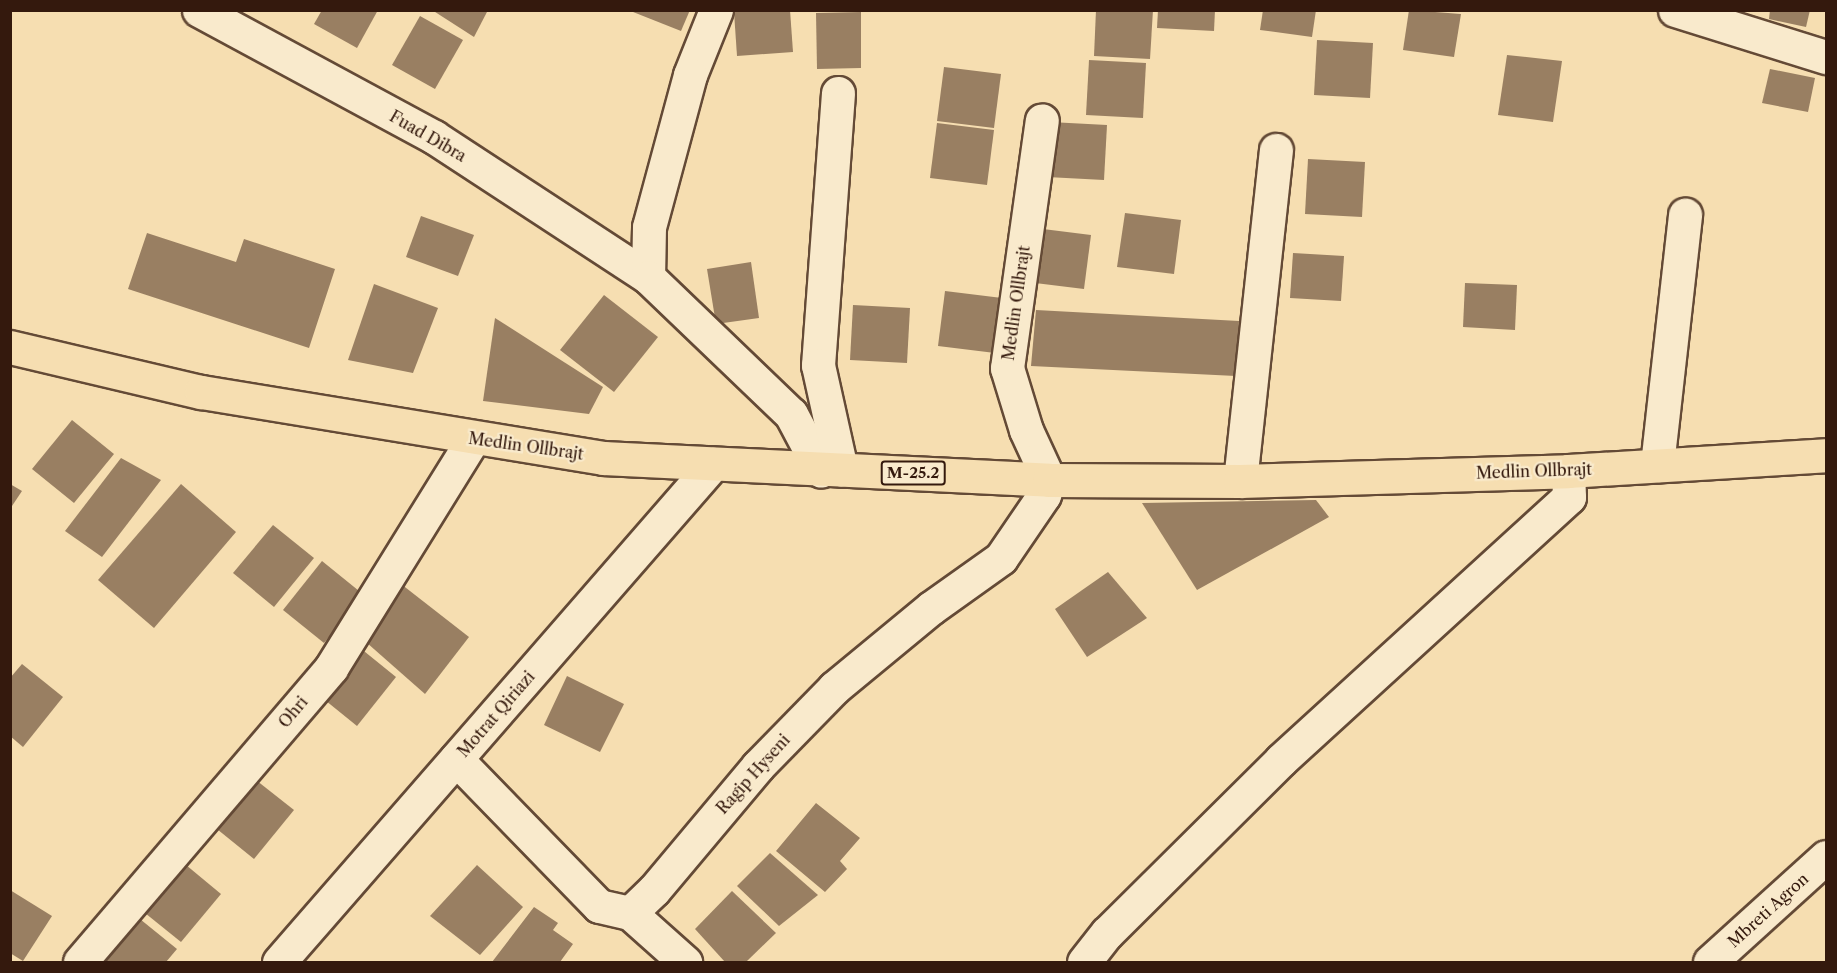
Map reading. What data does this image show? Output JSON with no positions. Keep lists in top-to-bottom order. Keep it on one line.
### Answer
{"streets":{"main road":["Medlin Ollbrajt","M-25.2"],"street":["Fuad Dibra","Ohri","Motrat Qiriazi","Ragip Hyseni","Mbreti Agron"]},"crossings":[["Fuad Dibra","Medlin Ollbrajt"],["Medlin Ollbrajt","Ohri"],["Medlin Ollbrajt","Motrat Qiriazi"],["Medlin Ollbrajt","Ragip Hyseni"]]}
